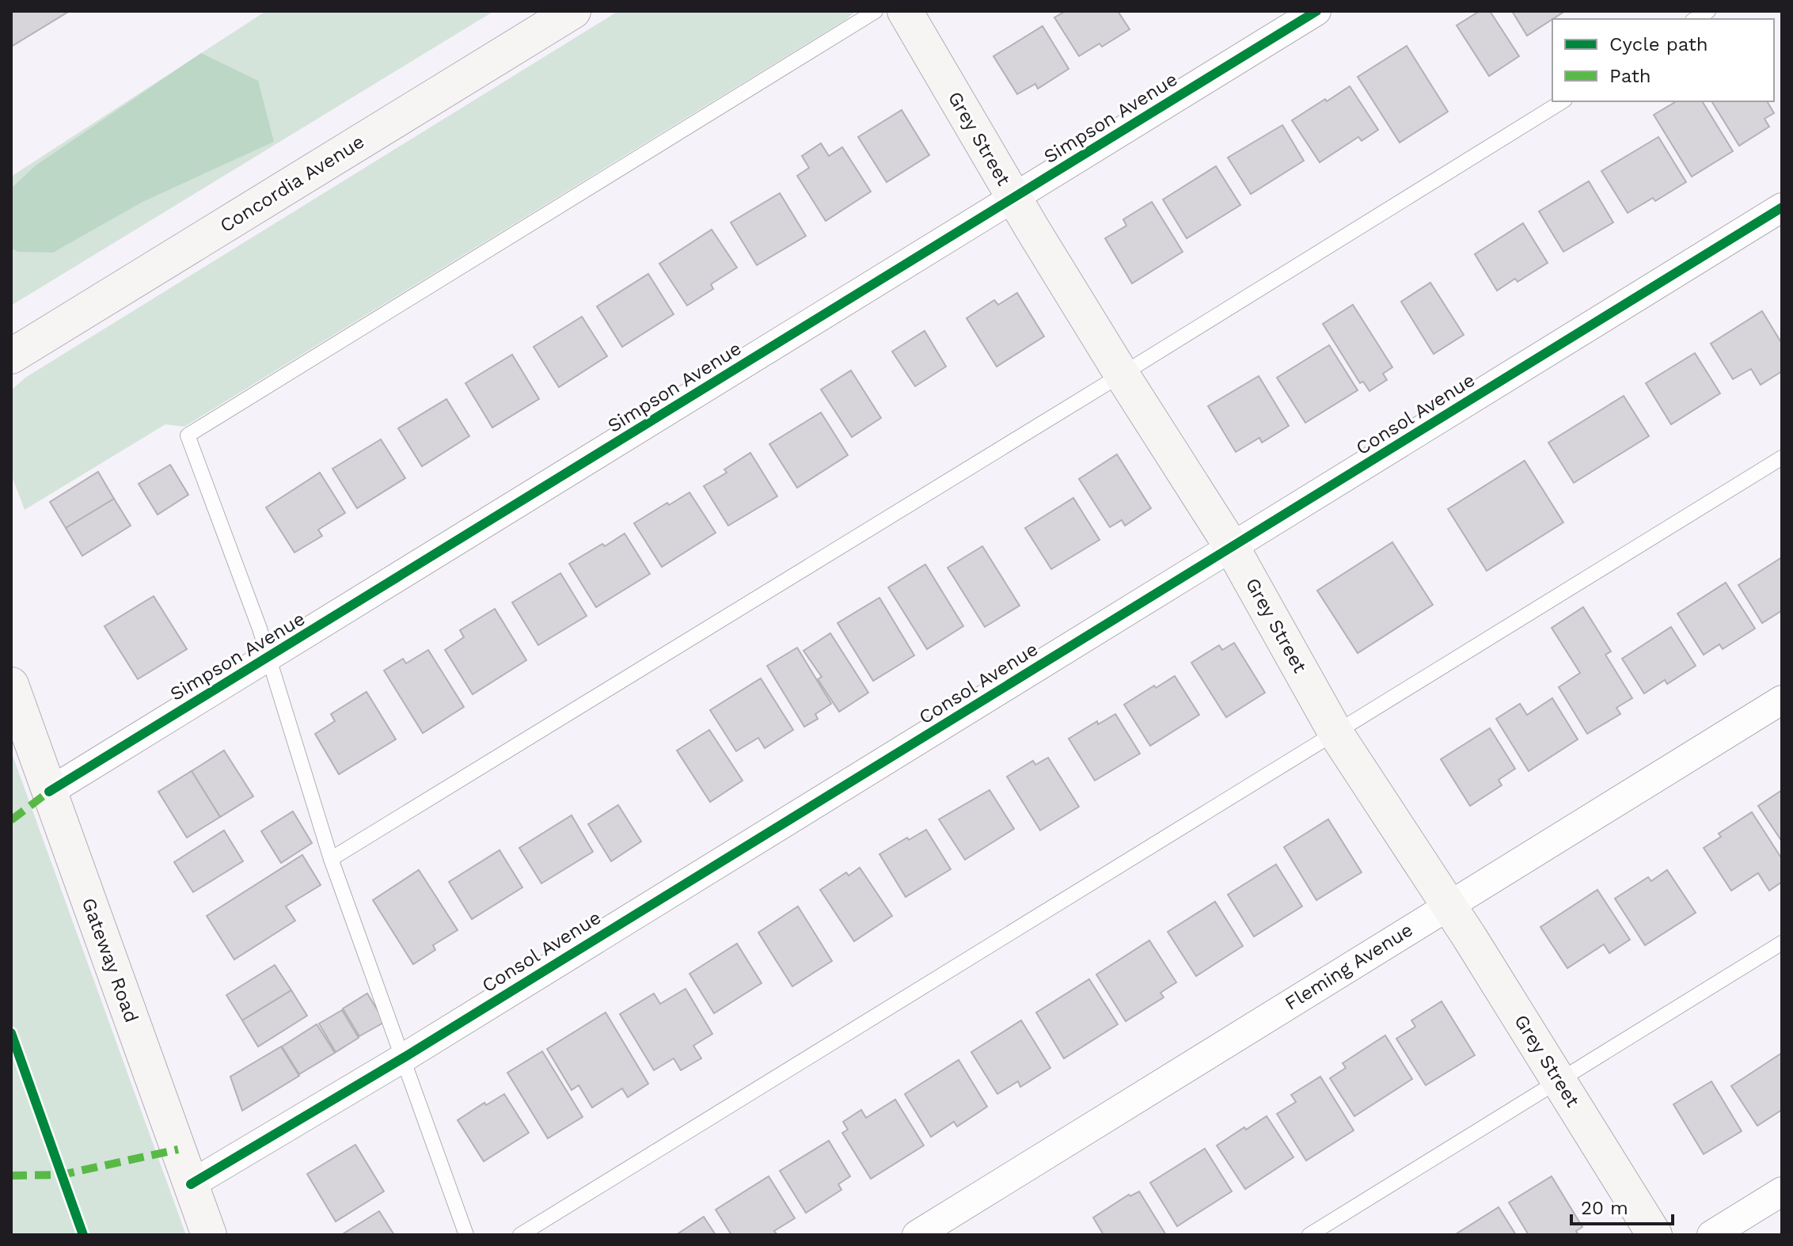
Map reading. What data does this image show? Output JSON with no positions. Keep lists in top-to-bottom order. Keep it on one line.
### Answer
{"streets":{"street":["Simpson Avenue","Grey Street","Concordia Avenue","Consol Avenue","Gateway Road","Fleming Avenue"]},"crossings":[["Simpson Avenue","Grey Street"],["Simpson Avenue","Gateway Road"],["Grey Street","Consol Avenue"],["Grey Street","Fleming Avenue"],["Consol Avenue","Gateway Road"]],"legend":["Cycle path","Path"],"scale_bar":"20 m"}
